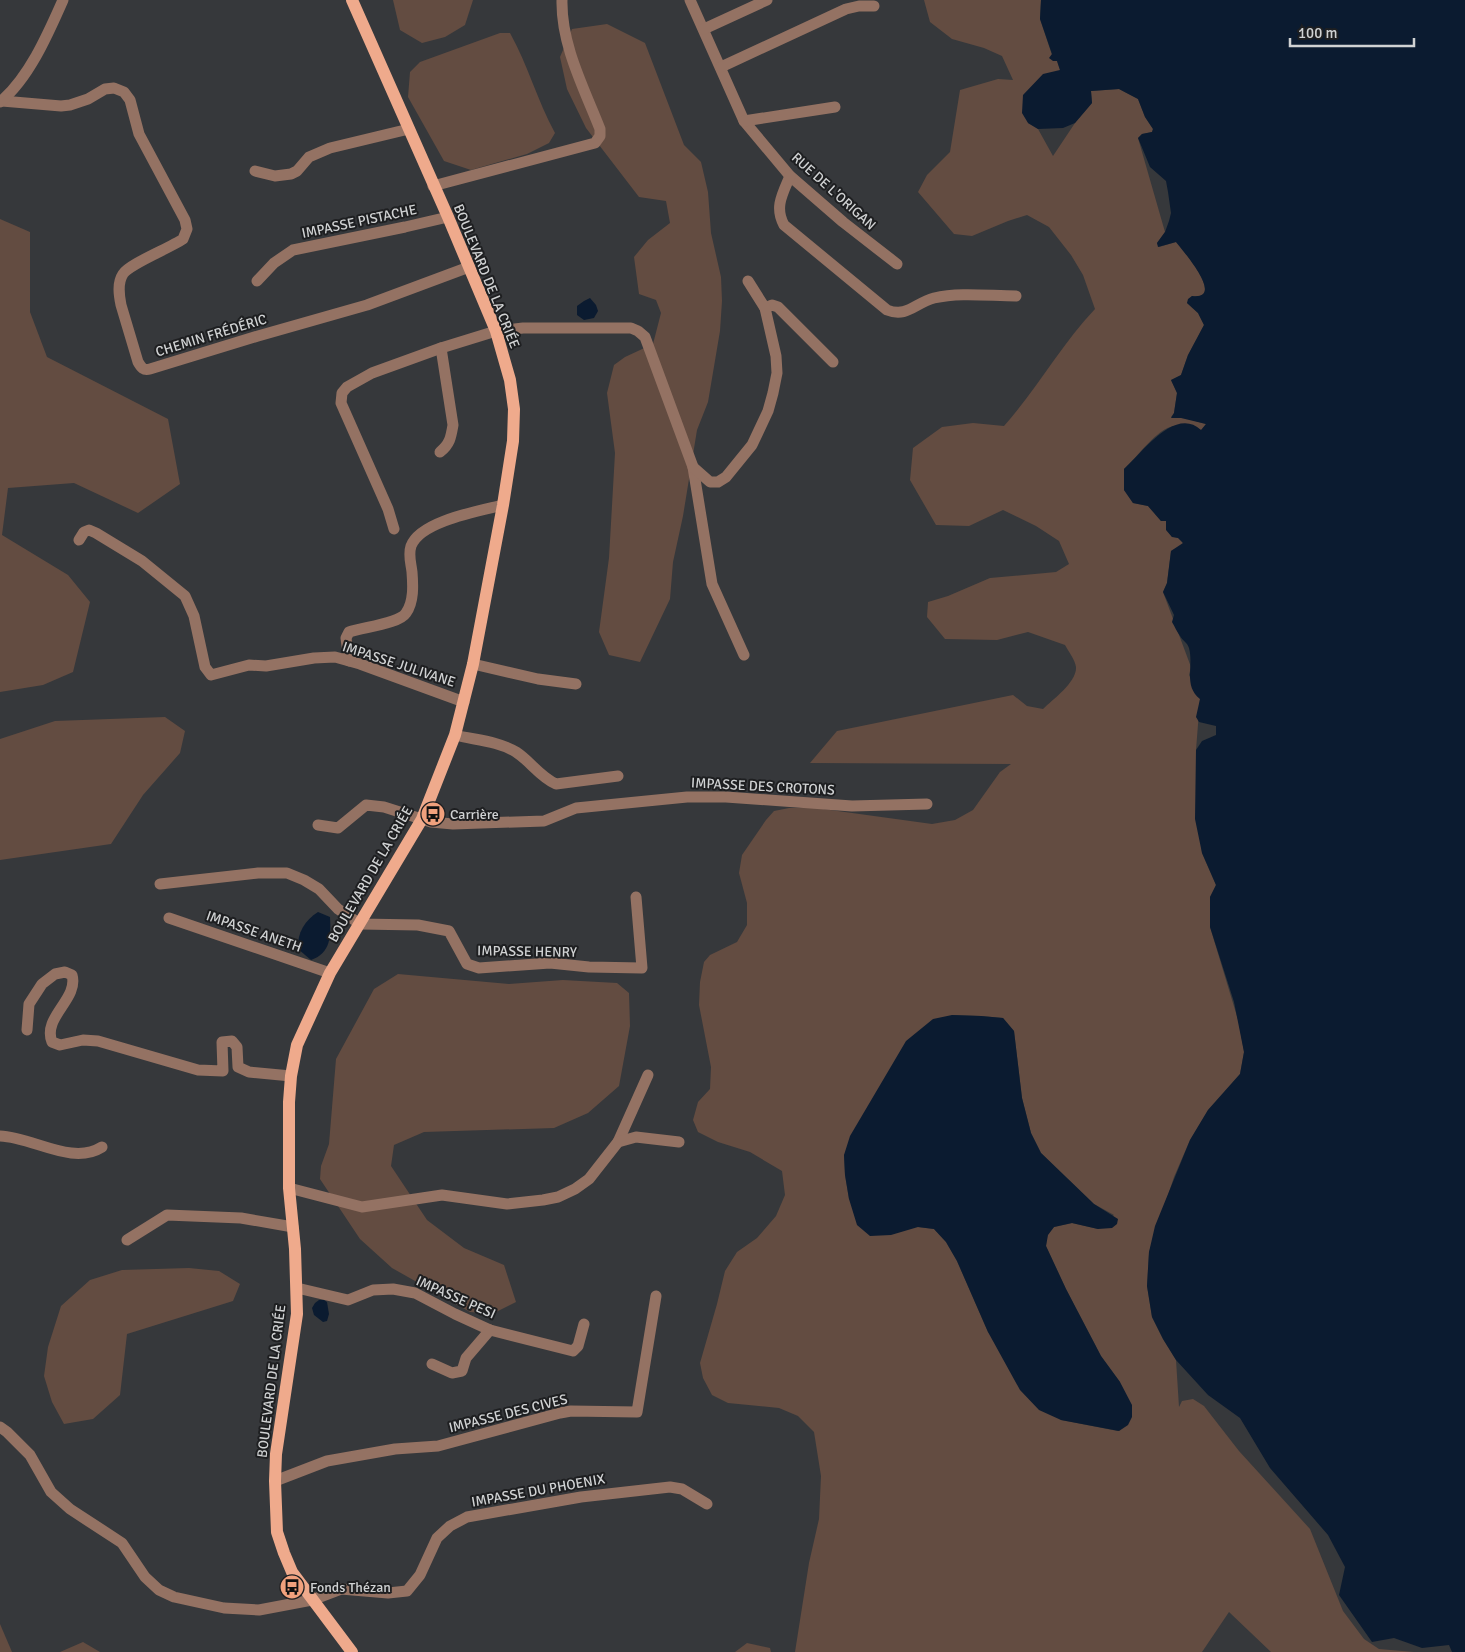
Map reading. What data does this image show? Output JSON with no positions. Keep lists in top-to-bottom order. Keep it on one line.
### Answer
{"streets":{"main road":["BOULEVARD DE LA CRIÉE"],"street":["RUE DE L'ORIGAN","IMPASSE PISTACHE","CHEMIN FRÉDÉRIC","IMPASSE JULIVANE","IMPASSE DES CROTONS","IMPASSE ANETH","IMPASSE HENRY","IMPASSE PESI","IMPASSE DES CIVES","IMPASSE DU PHOENIX"]},"crossings":[["IMPASSE PISTACHE","BOULEVARD DE LA CRIÉE"],["BOULEVARD DE LA CRIÉE","CHEMIN FRÉDÉRIC"],["BOULEVARD DE LA CRIÉE","IMPASSE JULIVANE"],["BOULEVARD DE LA CRIÉE","IMPASSE DES CROTONS"],["BOULEVARD DE LA CRIÉE","IMPASSE ANETH"],["BOULEVARD DE LA CRIÉE","IMPASSE HENRY"],["BOULEVARD DE LA CRIÉE","IMPASSE PESI"],["BOULEVARD DE LA CRIÉE","IMPASSE DES CIVES"],["BOULEVARD DE LA CRIÉE","IMPASSE DU PHOENIX"]],"places":{"bus stop":["Carrière","Fonds Thézan"]},"scale_bar":"100 m"}
